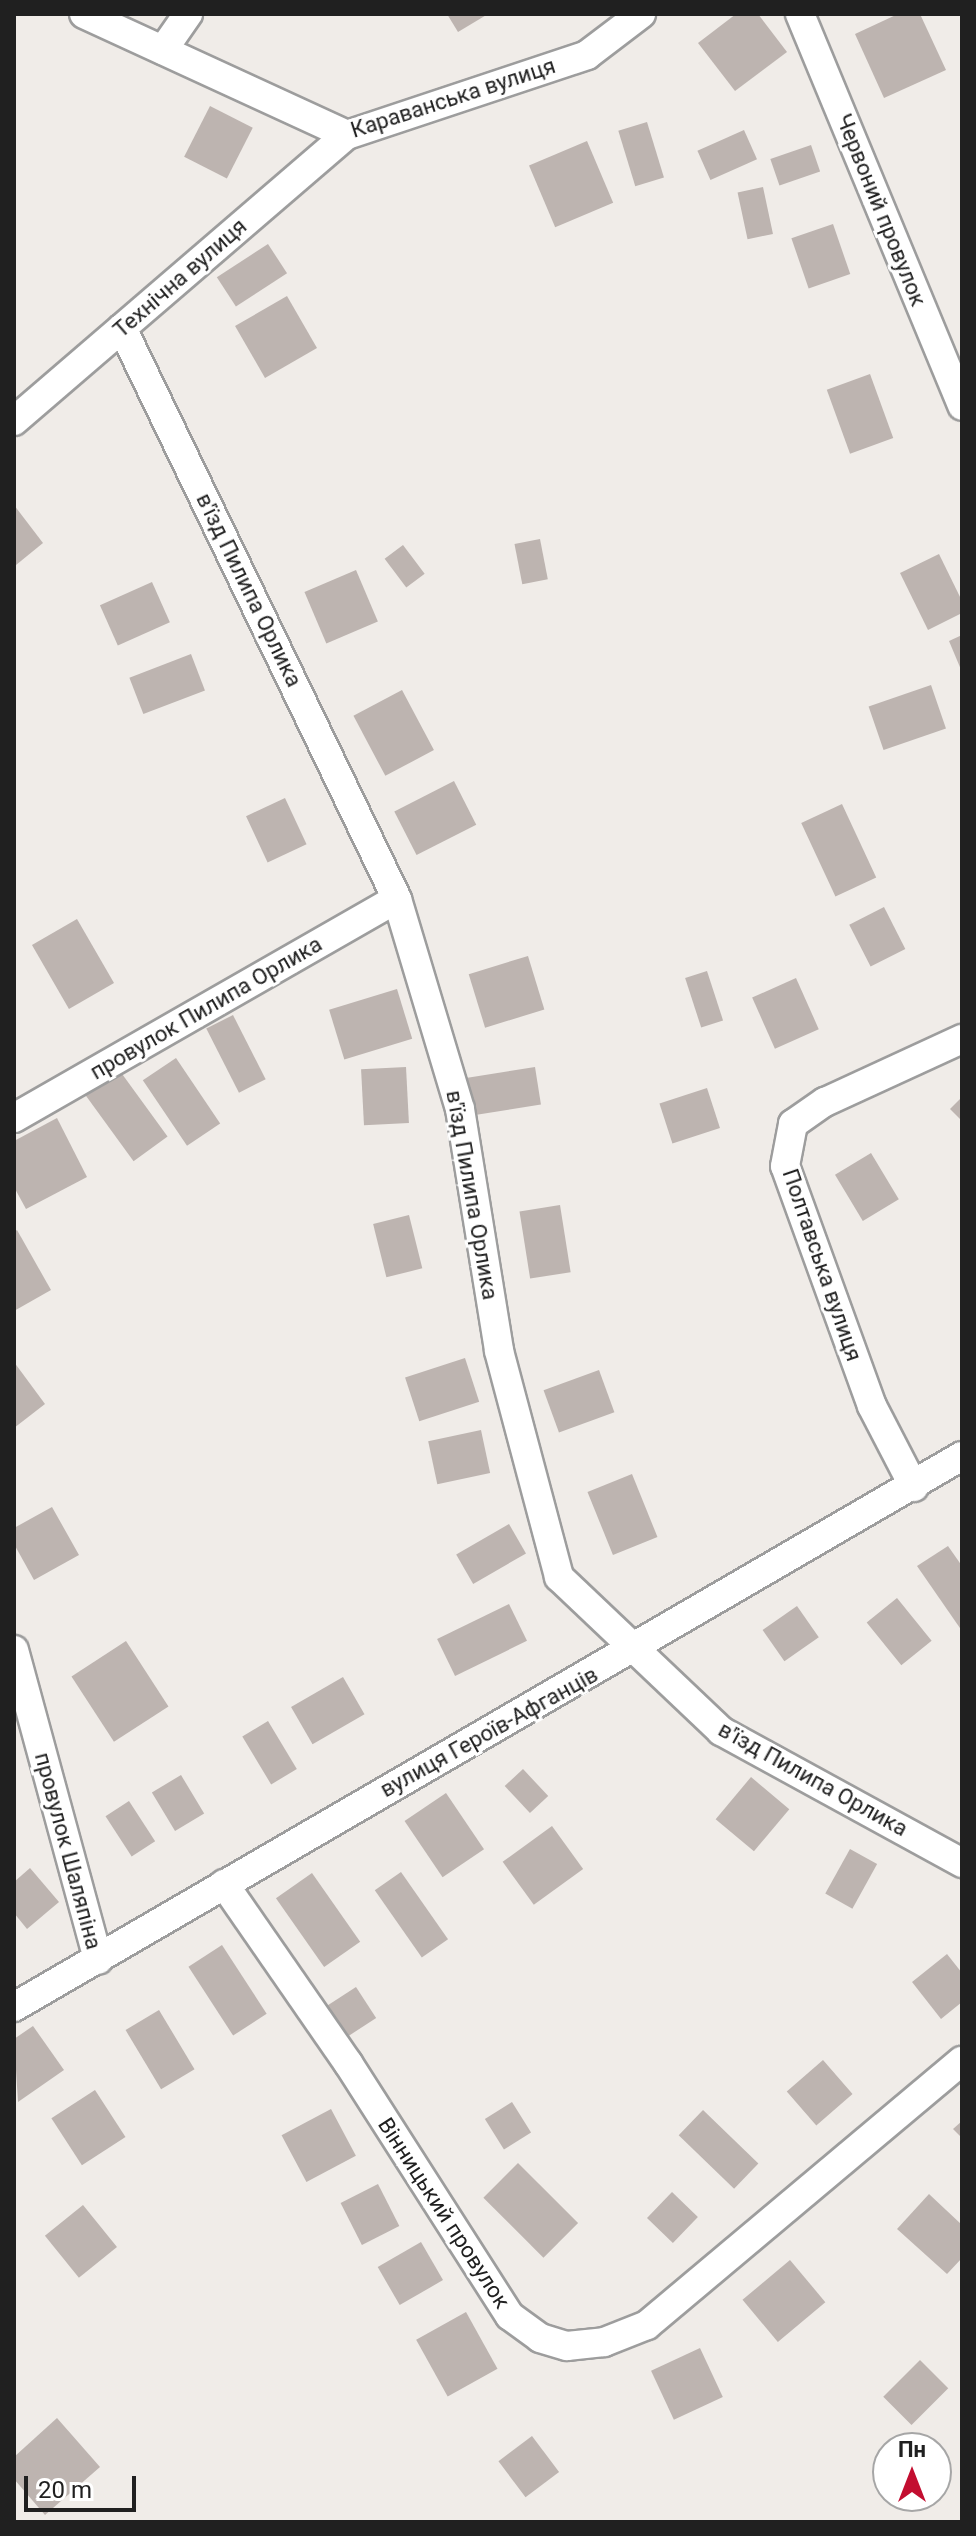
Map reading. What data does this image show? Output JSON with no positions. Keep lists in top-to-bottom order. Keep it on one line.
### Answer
{"streets":{"street":["Караванська вулиця","Червоний провулок","Технічна вулиця","в'їзд Пилипа Орлика","провулок Пилипа Орлика","Полтавська вулиця","вулиця Героїв-Афганців","провулок Шаляпіна","Вінницький провулок"]},"crossings":[["Караванська вулиця","Технічна вулиця"],["Технічна вулиця","в'їзд Пилипа Орлика"],["в'їзд Пилипа Орлика","провулок Пилипа Орлика"],["в'їзд Пилипа Орлика","вулиця Героїв-Афганців"],["Полтавська вулиця","вулиця Героїв-Афганців"],["вулиця Героїв-Афганців","провулок Шаляпіна"],["вулиця Героїв-Афганців","Вінницький провулок"]],"scale_bar":"20 m","north":"top"}
